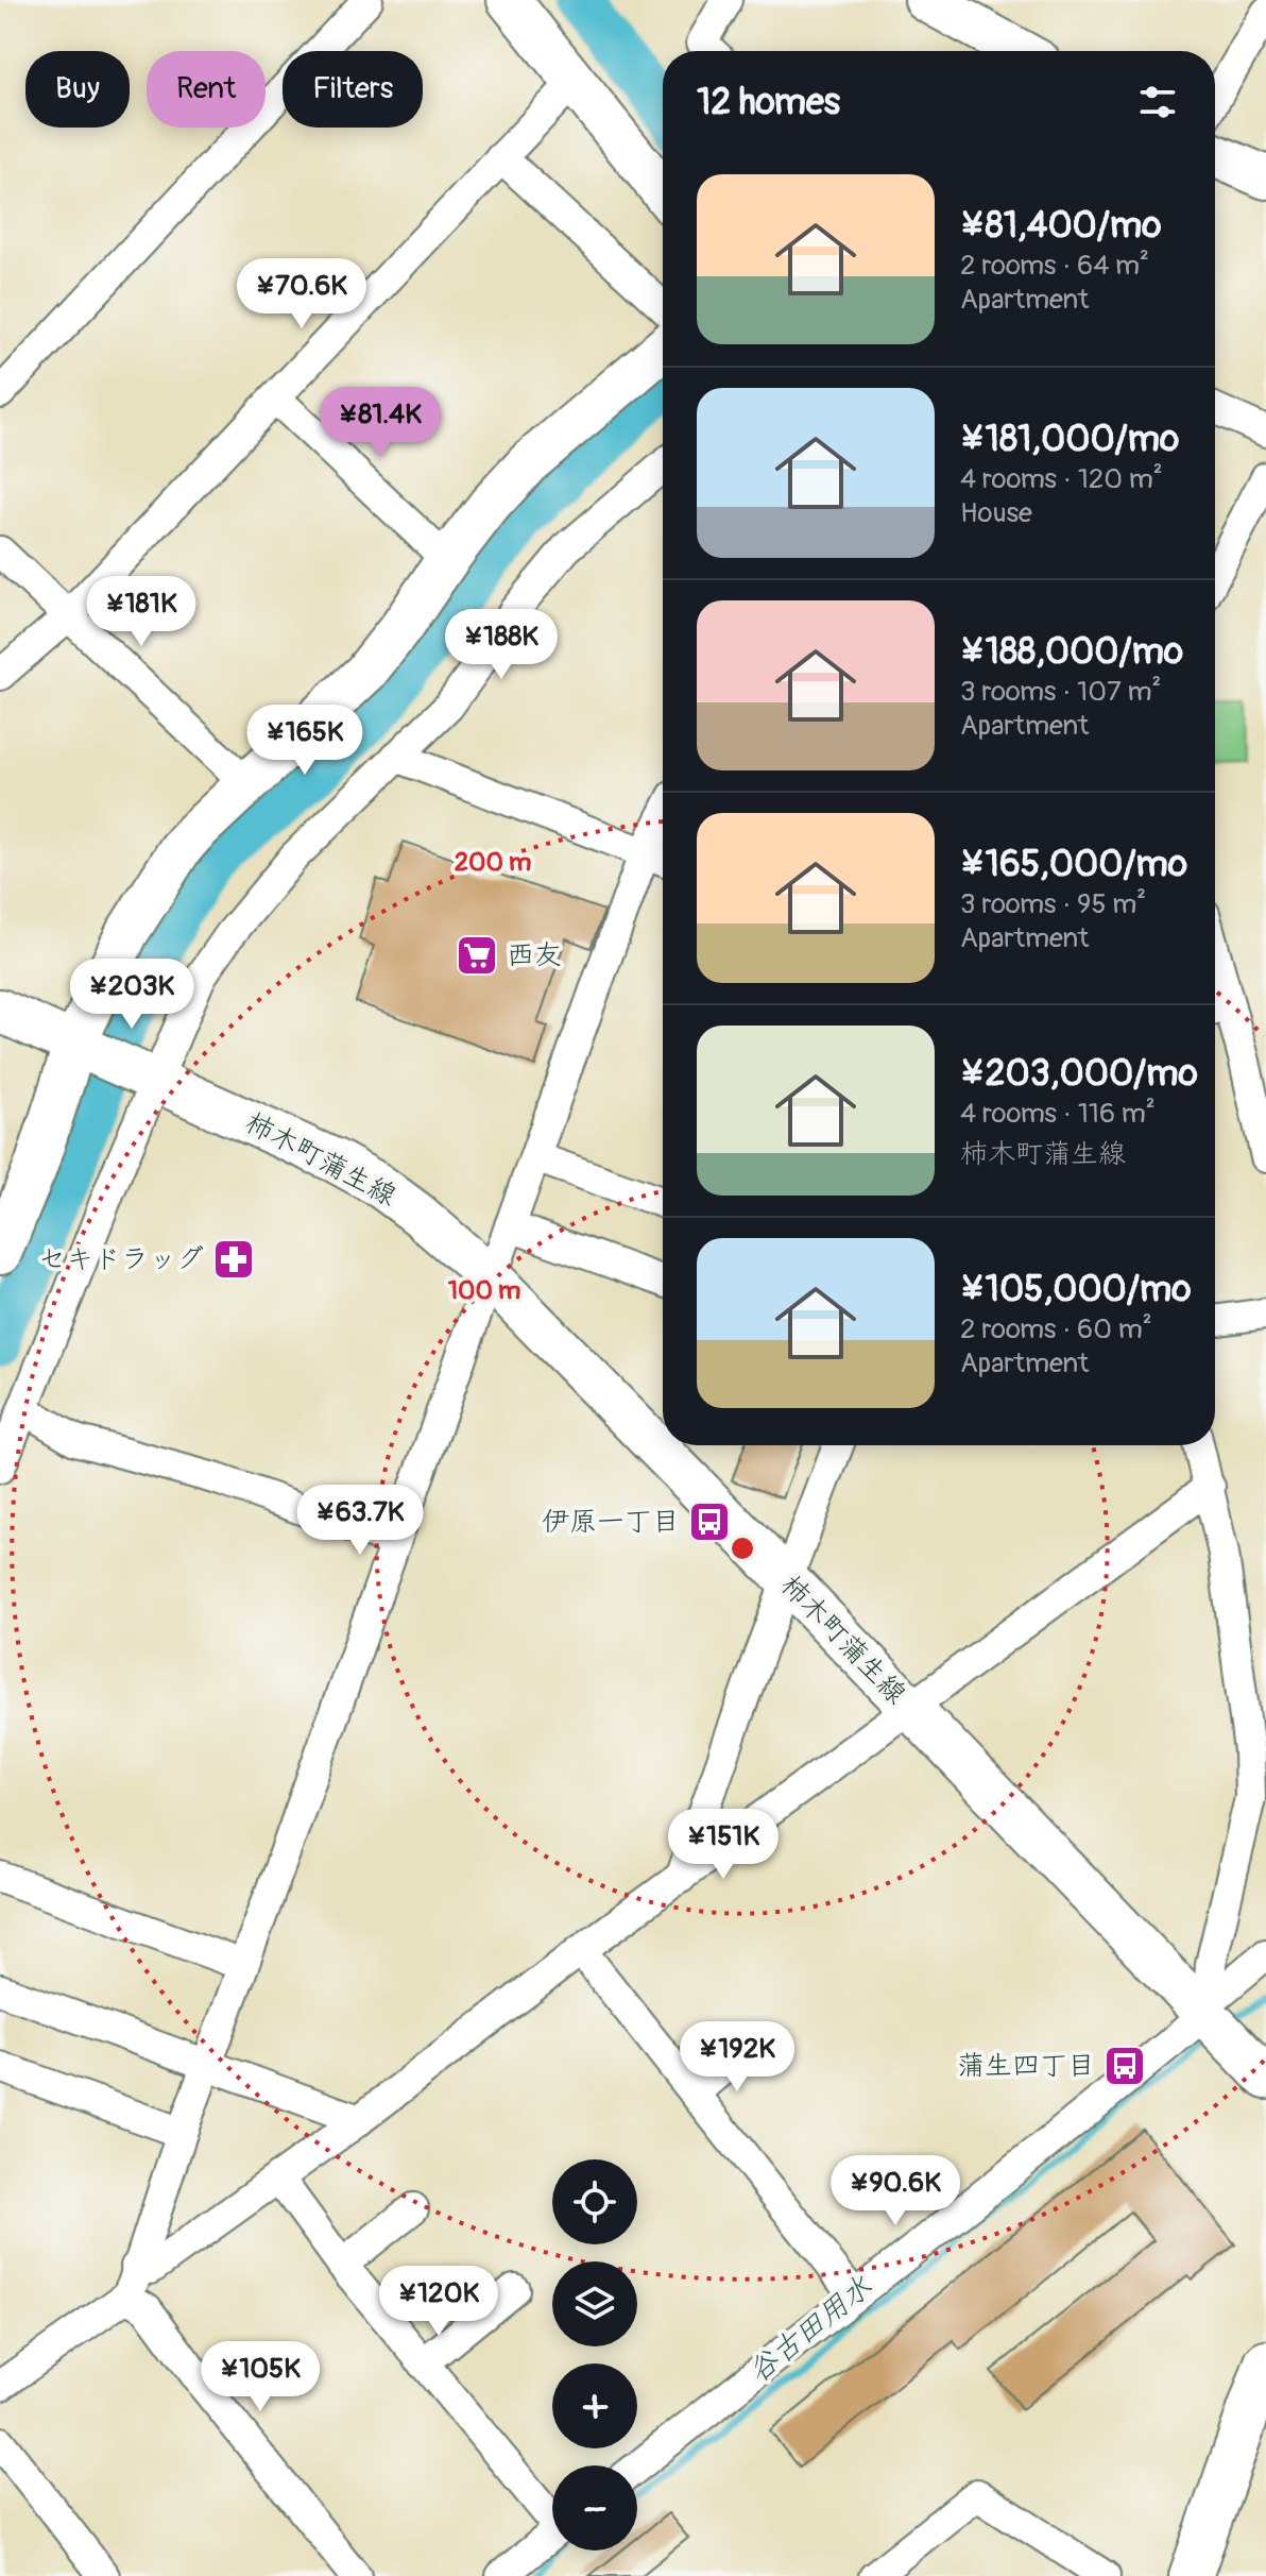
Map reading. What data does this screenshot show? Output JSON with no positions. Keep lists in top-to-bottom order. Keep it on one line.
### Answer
{"streets":{"main road":["柿木町蒲生線"]},"water":["谷古田用水"],"places":{"supermarket":["西友"],"pharmacy":["セキドラッグ"],"bus stop":["伊原一丁目","蒲生四丁目"]},"page":{"chip":["Buy","Rent","Filters"],"heading":"12 homes","list":[{"name":"¥81,400/mo","note":"2 rooms · 64 m² · Apartment"},{"name":"¥181,000/mo","note":"4 rooms · 120 m² · House"},{"name":"¥188,000/mo","note":"3 rooms · 107 m² · Apartment"},{"name":"¥165,000/mo","note":"3 rooms · 95 m² · Apartment"},{"name":"¥203,000/mo","note":"4 rooms · 116 m² · 柿木町蒲生線"},{"name":"¥105,000/mo","note":"2 rooms · 60 m² · Apartment"}],"price":["¥70.6K","¥81.4K","¥181K","¥188K","¥165K","¥203K","¥63.7K","¥151K","¥192K","¥90.6K","¥120K","¥105K"],"map_buttons":["+","−"]},"rings":["200 m","100 m"]}
